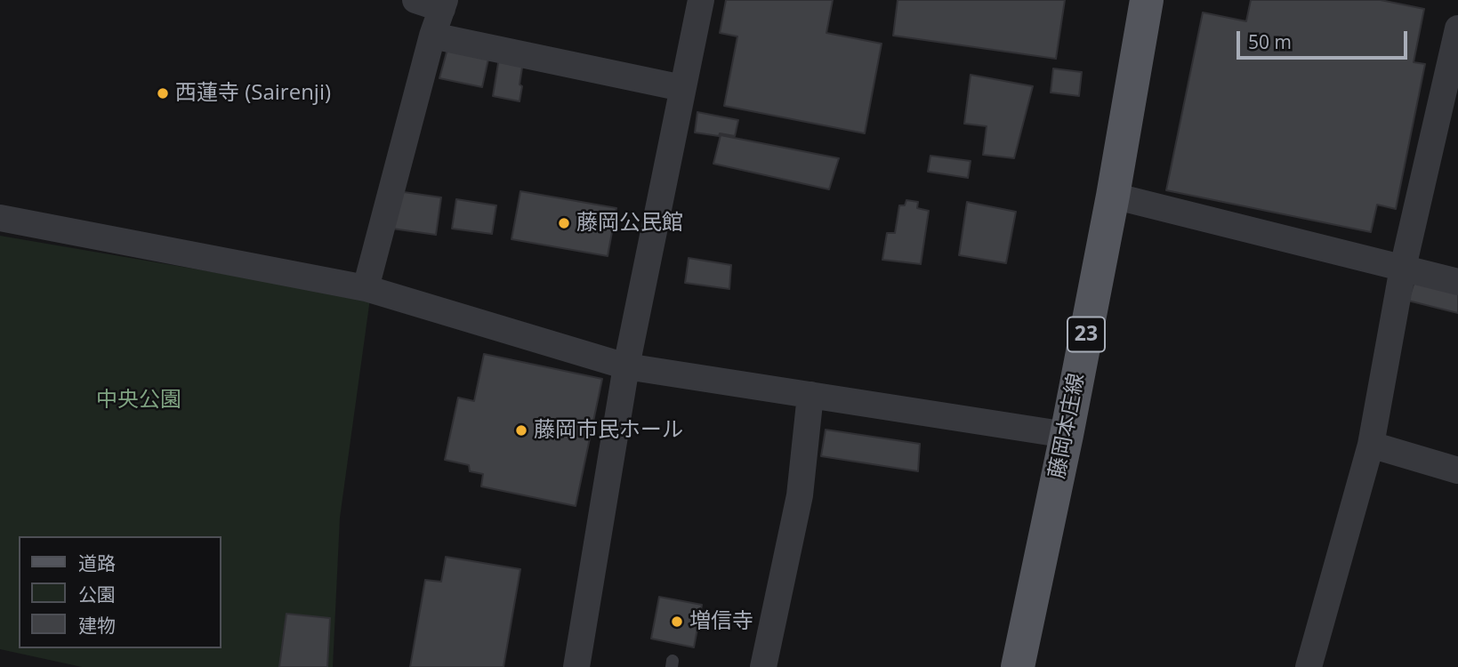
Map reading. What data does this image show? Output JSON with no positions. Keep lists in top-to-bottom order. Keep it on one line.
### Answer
{"streets":{"main road":["23","藤岡本庄線"]},"parks":["中央公園"],"places":["西蓮寺 (Sairenji)","藤岡公民館","藤岡市民ホール","増信寺"],"legend":["道路","公園","建物"],"scale_bar":"50 m"}
